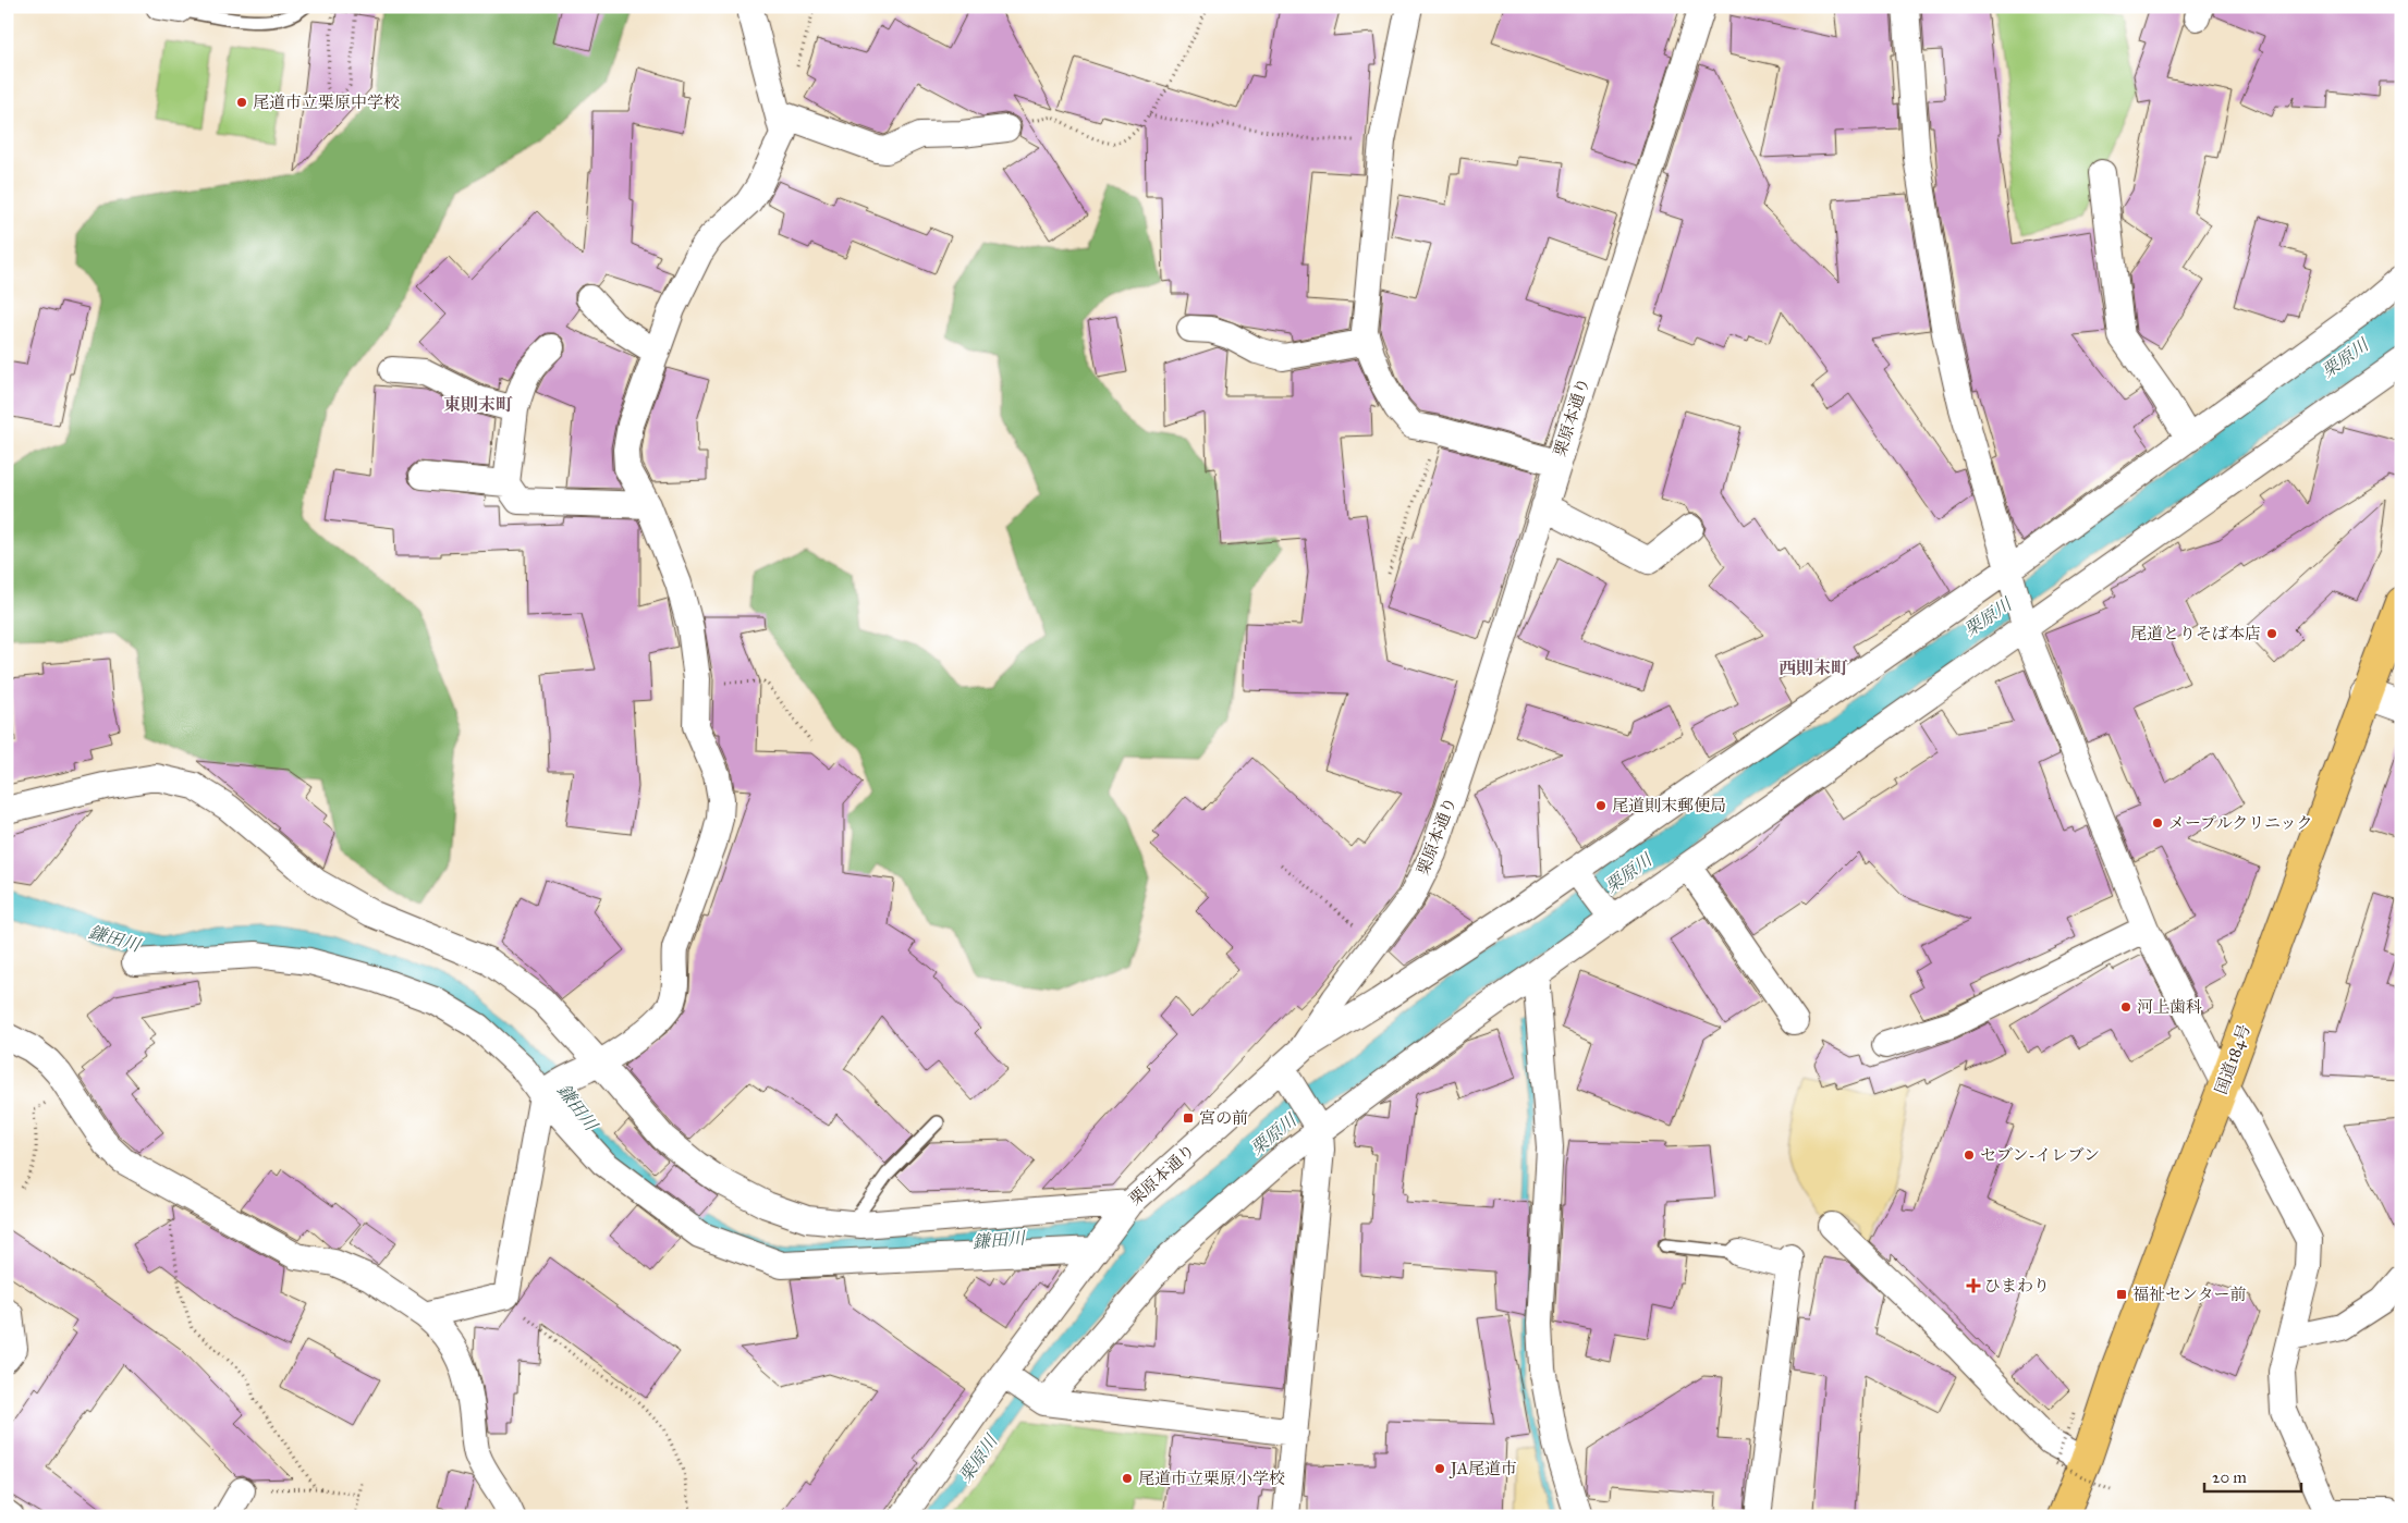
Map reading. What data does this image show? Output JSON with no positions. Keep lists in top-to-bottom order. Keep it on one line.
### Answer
{"streets":{"highway":["国道184号"],"street":["栗原本通り"]},"districts":["東則末町","西則末町"],"water":["栗原川","鎌田川"],"places":{"other":["尾道市立栗原中学校","尾道とりそば本店","尾道則末郵便局","メープルクリニック","河上歯科","セブン-イレブン","JA尾道市","尾道市立栗原小学校"],"transit":["宮の前","福祉センター前"],"health":["ひまわり"]},"scale_bar":"20 m"}
